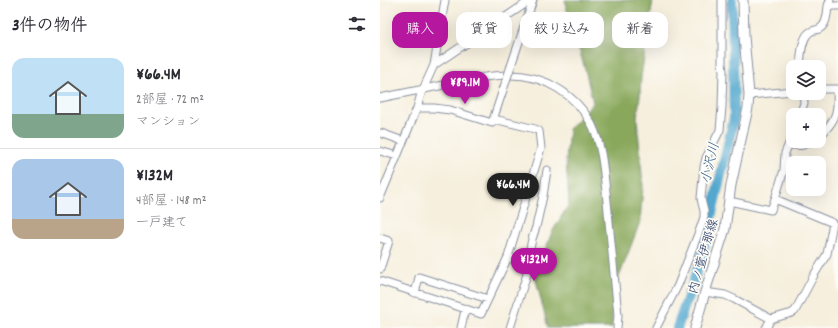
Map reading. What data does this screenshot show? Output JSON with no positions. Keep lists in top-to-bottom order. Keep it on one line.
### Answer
{"streets":{"main road":["内ノ萱伊那線"]},"water":["小沢川"],"page":{"heading":"3件の物件","chip":["購入","賃貸","絞り込み","新着"],"list":[{"name":"¥66.4M","note":"2部屋 · 72 m² · マンション"},{"name":"¥132M","note":"4部屋 · 148 m² · 一戸建て"}],"map_buttons":["+","−"],"price":["¥89.1M","¥66.4M","¥132M"]}}
